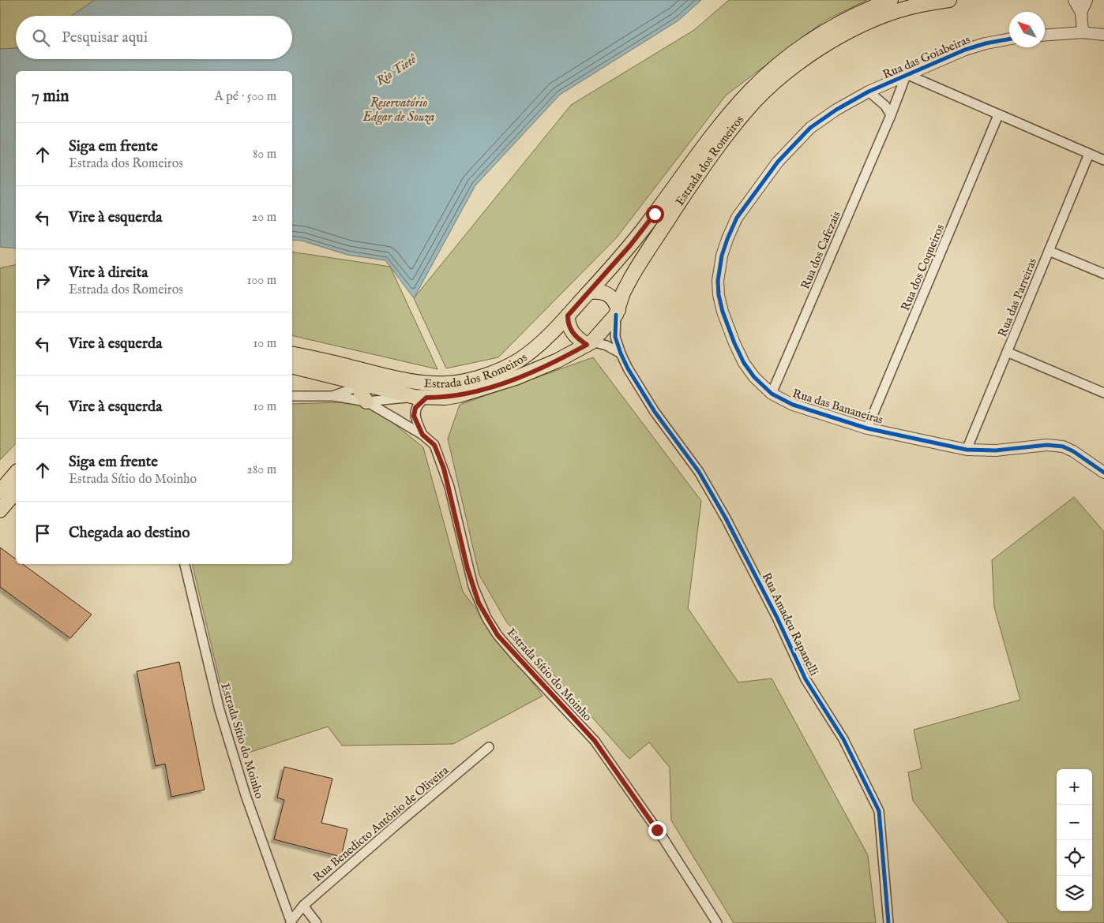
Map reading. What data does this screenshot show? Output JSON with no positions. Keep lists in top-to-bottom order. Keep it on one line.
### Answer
{"streets":{"main road":["Estrada dos Romeiros"],"street":["Rua das Goiabeiras","Rua dos Cafezais","Rua dos Coqueiros","Rua das Parreiras","Rua das Bananeiras","Rua Amadeu Rapanelli","Estrada Sítio do Moinho","Rua Benedicto Antônio de Oliveira"]},"crossings":[["Rua das Goiabeiras","Rua dos Cafezais"],["Rua das Goiabeiras","Rua das Bananeiras"],["Estrada dos Romeiros","Rua Amadeu Rapanelli"],["Rua dos Cafezais","Rua das Bananeiras"],["Rua dos Coqueiros","Rua das Bananeiras"],["Rua das Parreiras","Rua das Bananeiras"],["Estrada Sítio do Moinho","Rua Benedicto Antônio de Oliveira"]],"water":["Rio Tietê","Reservatório Edgar de Souza"],"north":"top left","page":{"search":"Pesquisar aqui","heading":["7 min","A pé · 500 m"],"list":[["Siga em frente","Estrada dos Romeiros","80 m"],["Vire à esquerda","20 m"],["Vire à direita","Estrada dos Romeiros","100 m"],["Vire à esquerda","10 m"],["Vire à esquerda","10 m"],["Siga em frente","Estrada Sítio do Moinho","280 m"],"Chegada ao destino"],"map_buttons":["+","−"]}}
